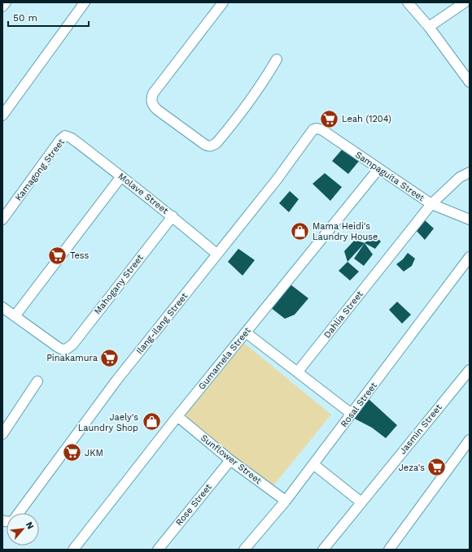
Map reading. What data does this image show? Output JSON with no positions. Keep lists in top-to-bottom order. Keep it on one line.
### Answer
{"streets":{"street":["Kamagong Street","Sampaguita Street","Molave Street","Mahogany Street","Dahlia Street","Ilang-ilang Street","Gumamela Street","Rosal Street","Jasmin Street","Sunflower Street","Rose Street"]},"crossings":[["Kamagong Street","Molave Street"],["Sampaguita Street","Dahlia Street"],["Sampaguita Street","Ilang-ilang Street"],["Sampaguita Street","Gumamela Street"],["Molave Street","Mahogany Street"],["Molave Street","Ilang-ilang Street"],["Gumamela Street","Sunflower Street"],["Rosal Street","Sunflower Street"],["Sunflower Street","Rose Street"]],"places":{"supermarket":["Leah (1204)","Tess","Pinakamura","JKM","Jeza's"],"shop":["Mama Heidi's Laundry House","Jaely's Laundry Shop"]},"scale_bar":"50 m","north":"top right"}
